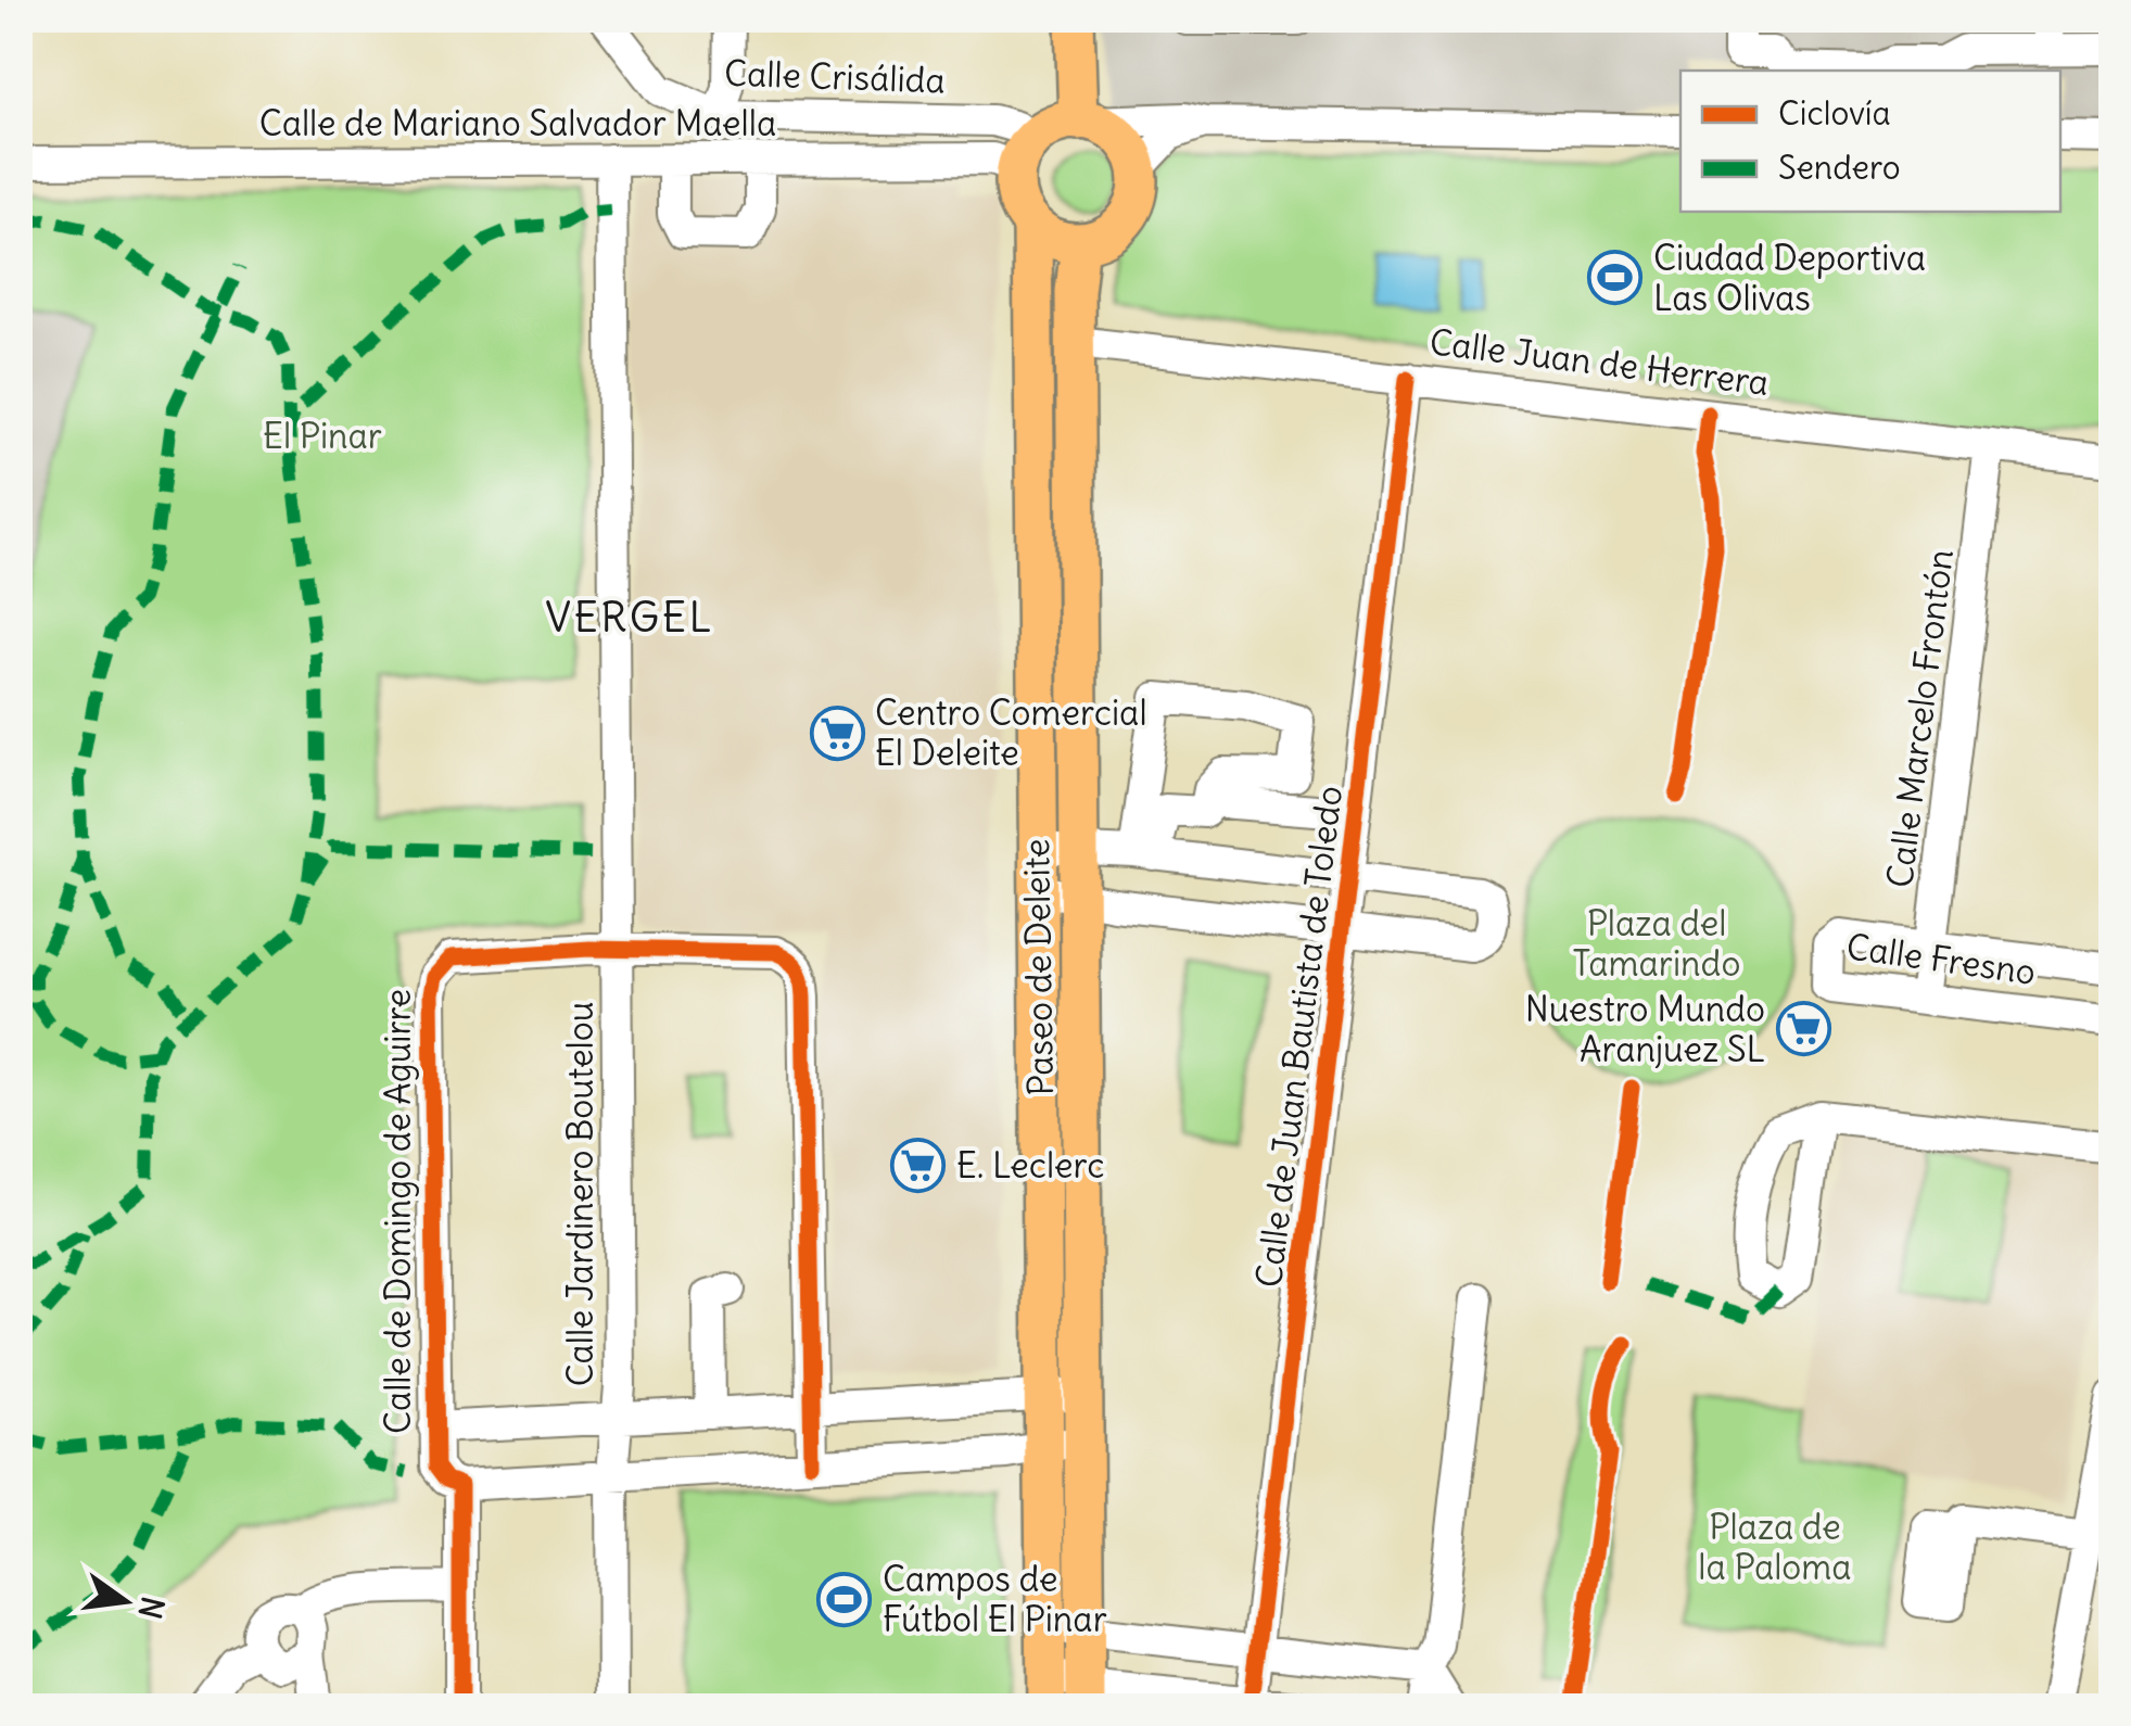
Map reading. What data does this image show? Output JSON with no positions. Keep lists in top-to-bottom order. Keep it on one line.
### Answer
{"streets":{"main road":["Paseo de Deleite"],"street":["Calle Crisálida","Calle de Mariano Salvador Maella","Calle Juan de Herrera","Calle Marcelo Frontón","Calle Fresno","Calle de Juan Bautista de Toledo","Calle Jardinero Boutelou","Calle de Domingo de Aguirre"]},"crossings":[["Calle Crisálida","Calle de Mariano Salvador Maella"],["Calle Crisálida","Paseo de Deleite"],["Calle de Mariano Salvador Maella","Paseo de Deleite"],["Calle de Mariano Salvador Maella","Calle Jardinero Boutelou"],["Calle Juan de Herrera","Calle Marcelo Frontón"],["Calle Juan de Herrera","Paseo de Deleite"],["Calle Juan de Herrera","Calle de Juan Bautista de Toledo"],["Calle Marcelo Frontón","Calle Fresno"],["Calle Jardinero Boutelou","Calle de Domingo de Aguirre"]],"districts":["VERGEL"],"parks":["El Pinar","Plaza del Tamarindo","Plaza de la Paloma"],"places":{"sports":["Ciudad Deportiva Las Olivas","Campos de Fútbol El Pinar"],"supermarket":["Centro Comercial El Deleite","Nuestro Mundo Aranjuez SL","E. Leclerc"]},"legend":["Ciclovía","Sendero"],"north":"right"}
